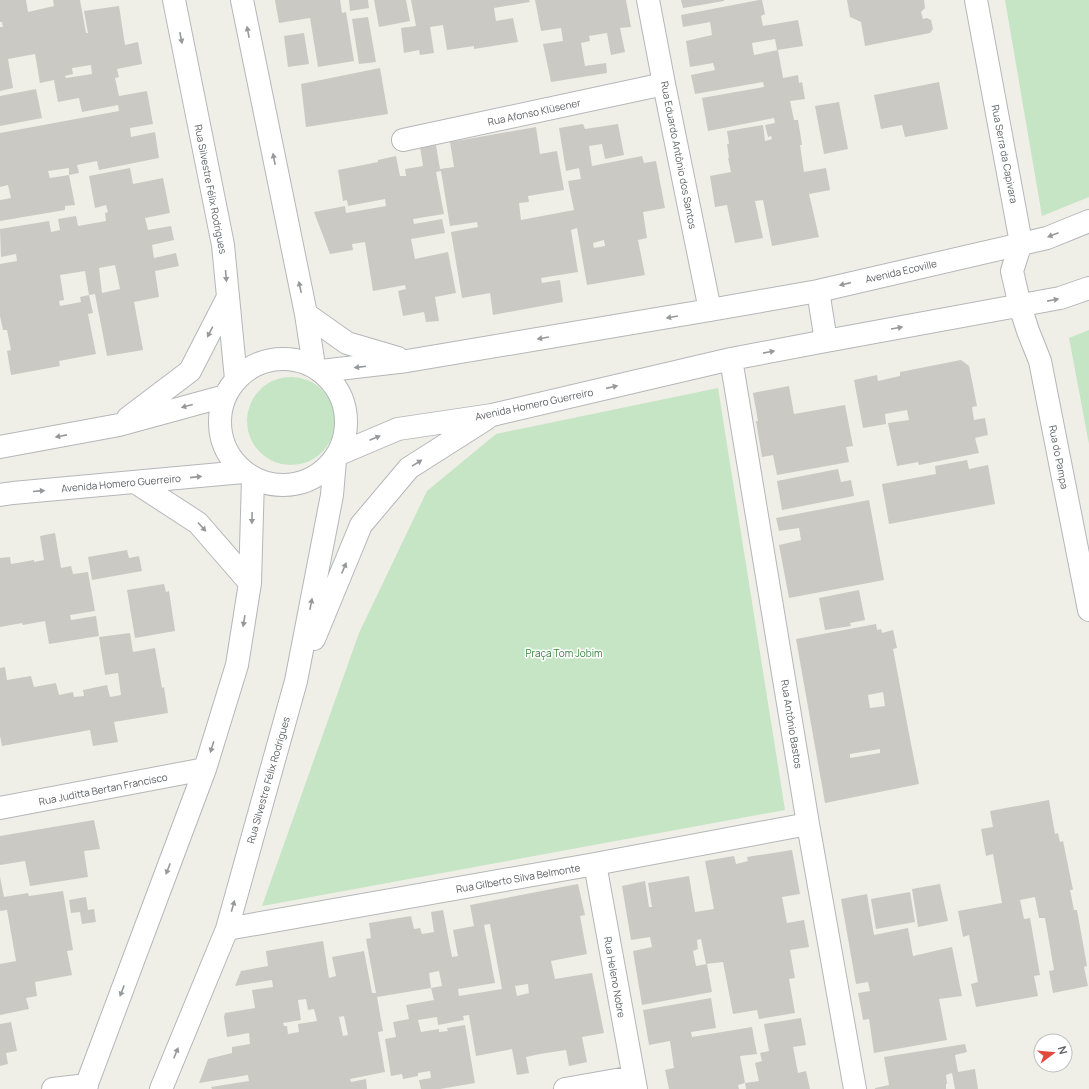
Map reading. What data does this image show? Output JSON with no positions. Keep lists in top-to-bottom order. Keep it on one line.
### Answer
{"streets":{"street":["Rua Afonso Klüsener","Rua Serra da Capivara","Rua Eduardo Antônio dos Santos","Rua Silvestre Félix Rodrigues","Avenida Ecoville","Avenida Homero Guerreiro","Rua do Pampa","Rua Antônio Bastos","Rua Juditta Bertan Francisco","Rua Gilberto Silva Belmonte","Rua Heleno Nobre"]},"crossings":[["Rua Afonso Klüsener","Rua Eduardo Antônio dos Santos"],["Rua Serra da Capivara","Avenida Ecoville"],["Rua Eduardo Antônio dos Santos","Avenida Ecoville"],["Rua Silvestre Félix Rodrigues","Avenida Homero Guerreiro"],["Rua Silvestre Félix Rodrigues","Rua Gilberto Silva Belmonte"],["Avenida Homero Guerreiro","Rua Antônio Bastos"],["Rua Antônio Bastos","Rua Gilberto Silva Belmonte"],["Rua Gilberto Silva Belmonte","Rua Heleno Nobre"]],"parks":["Praça Tom Jobim"],"north":"right"}
